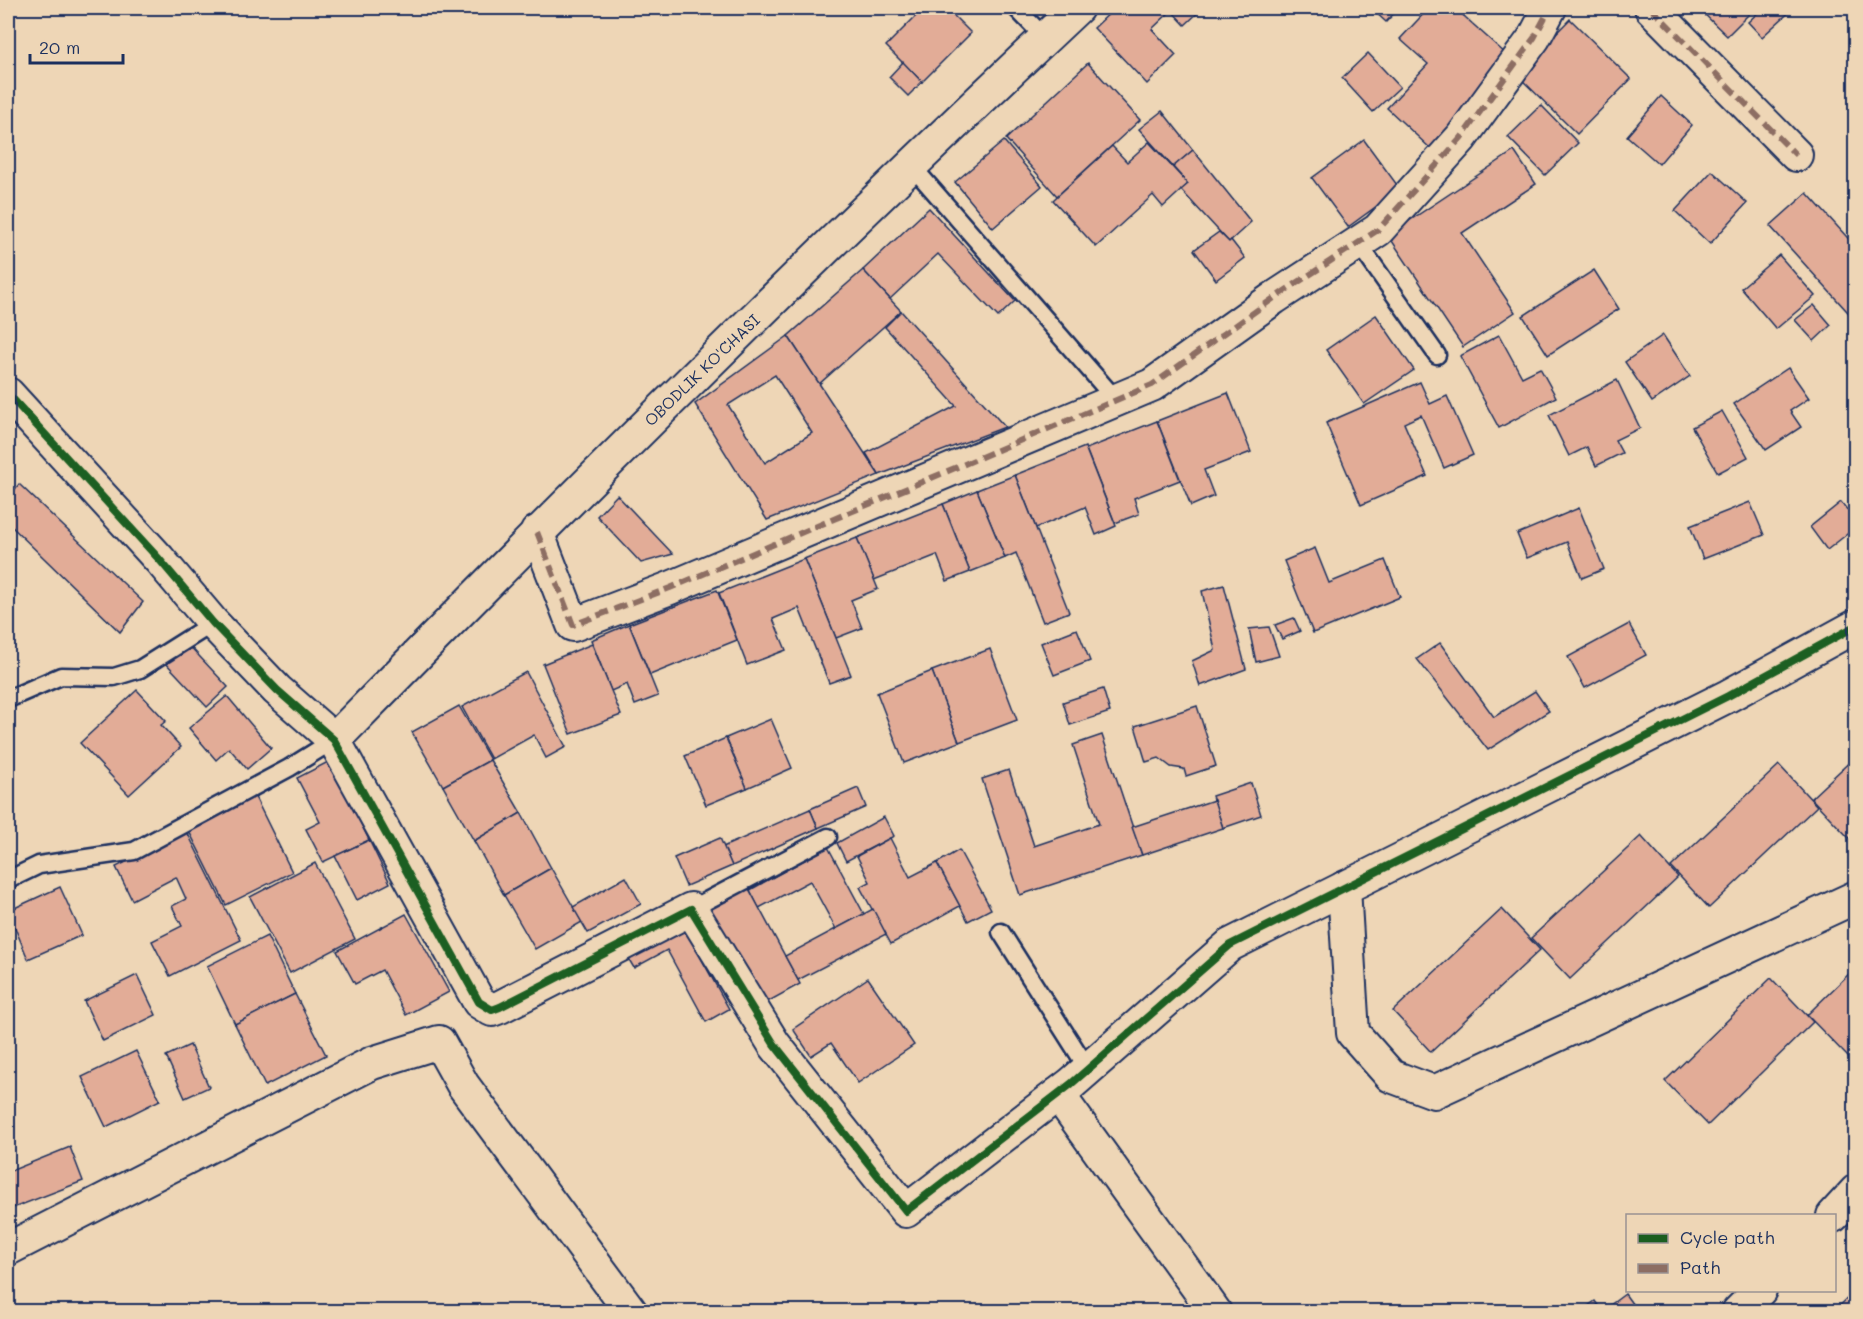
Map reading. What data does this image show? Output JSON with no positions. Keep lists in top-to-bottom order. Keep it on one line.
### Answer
{"streets":{"street":["OBODLIK KO'CHASI"]},"legend":["Cycle path","Path"],"scale_bar":"20 m"}
